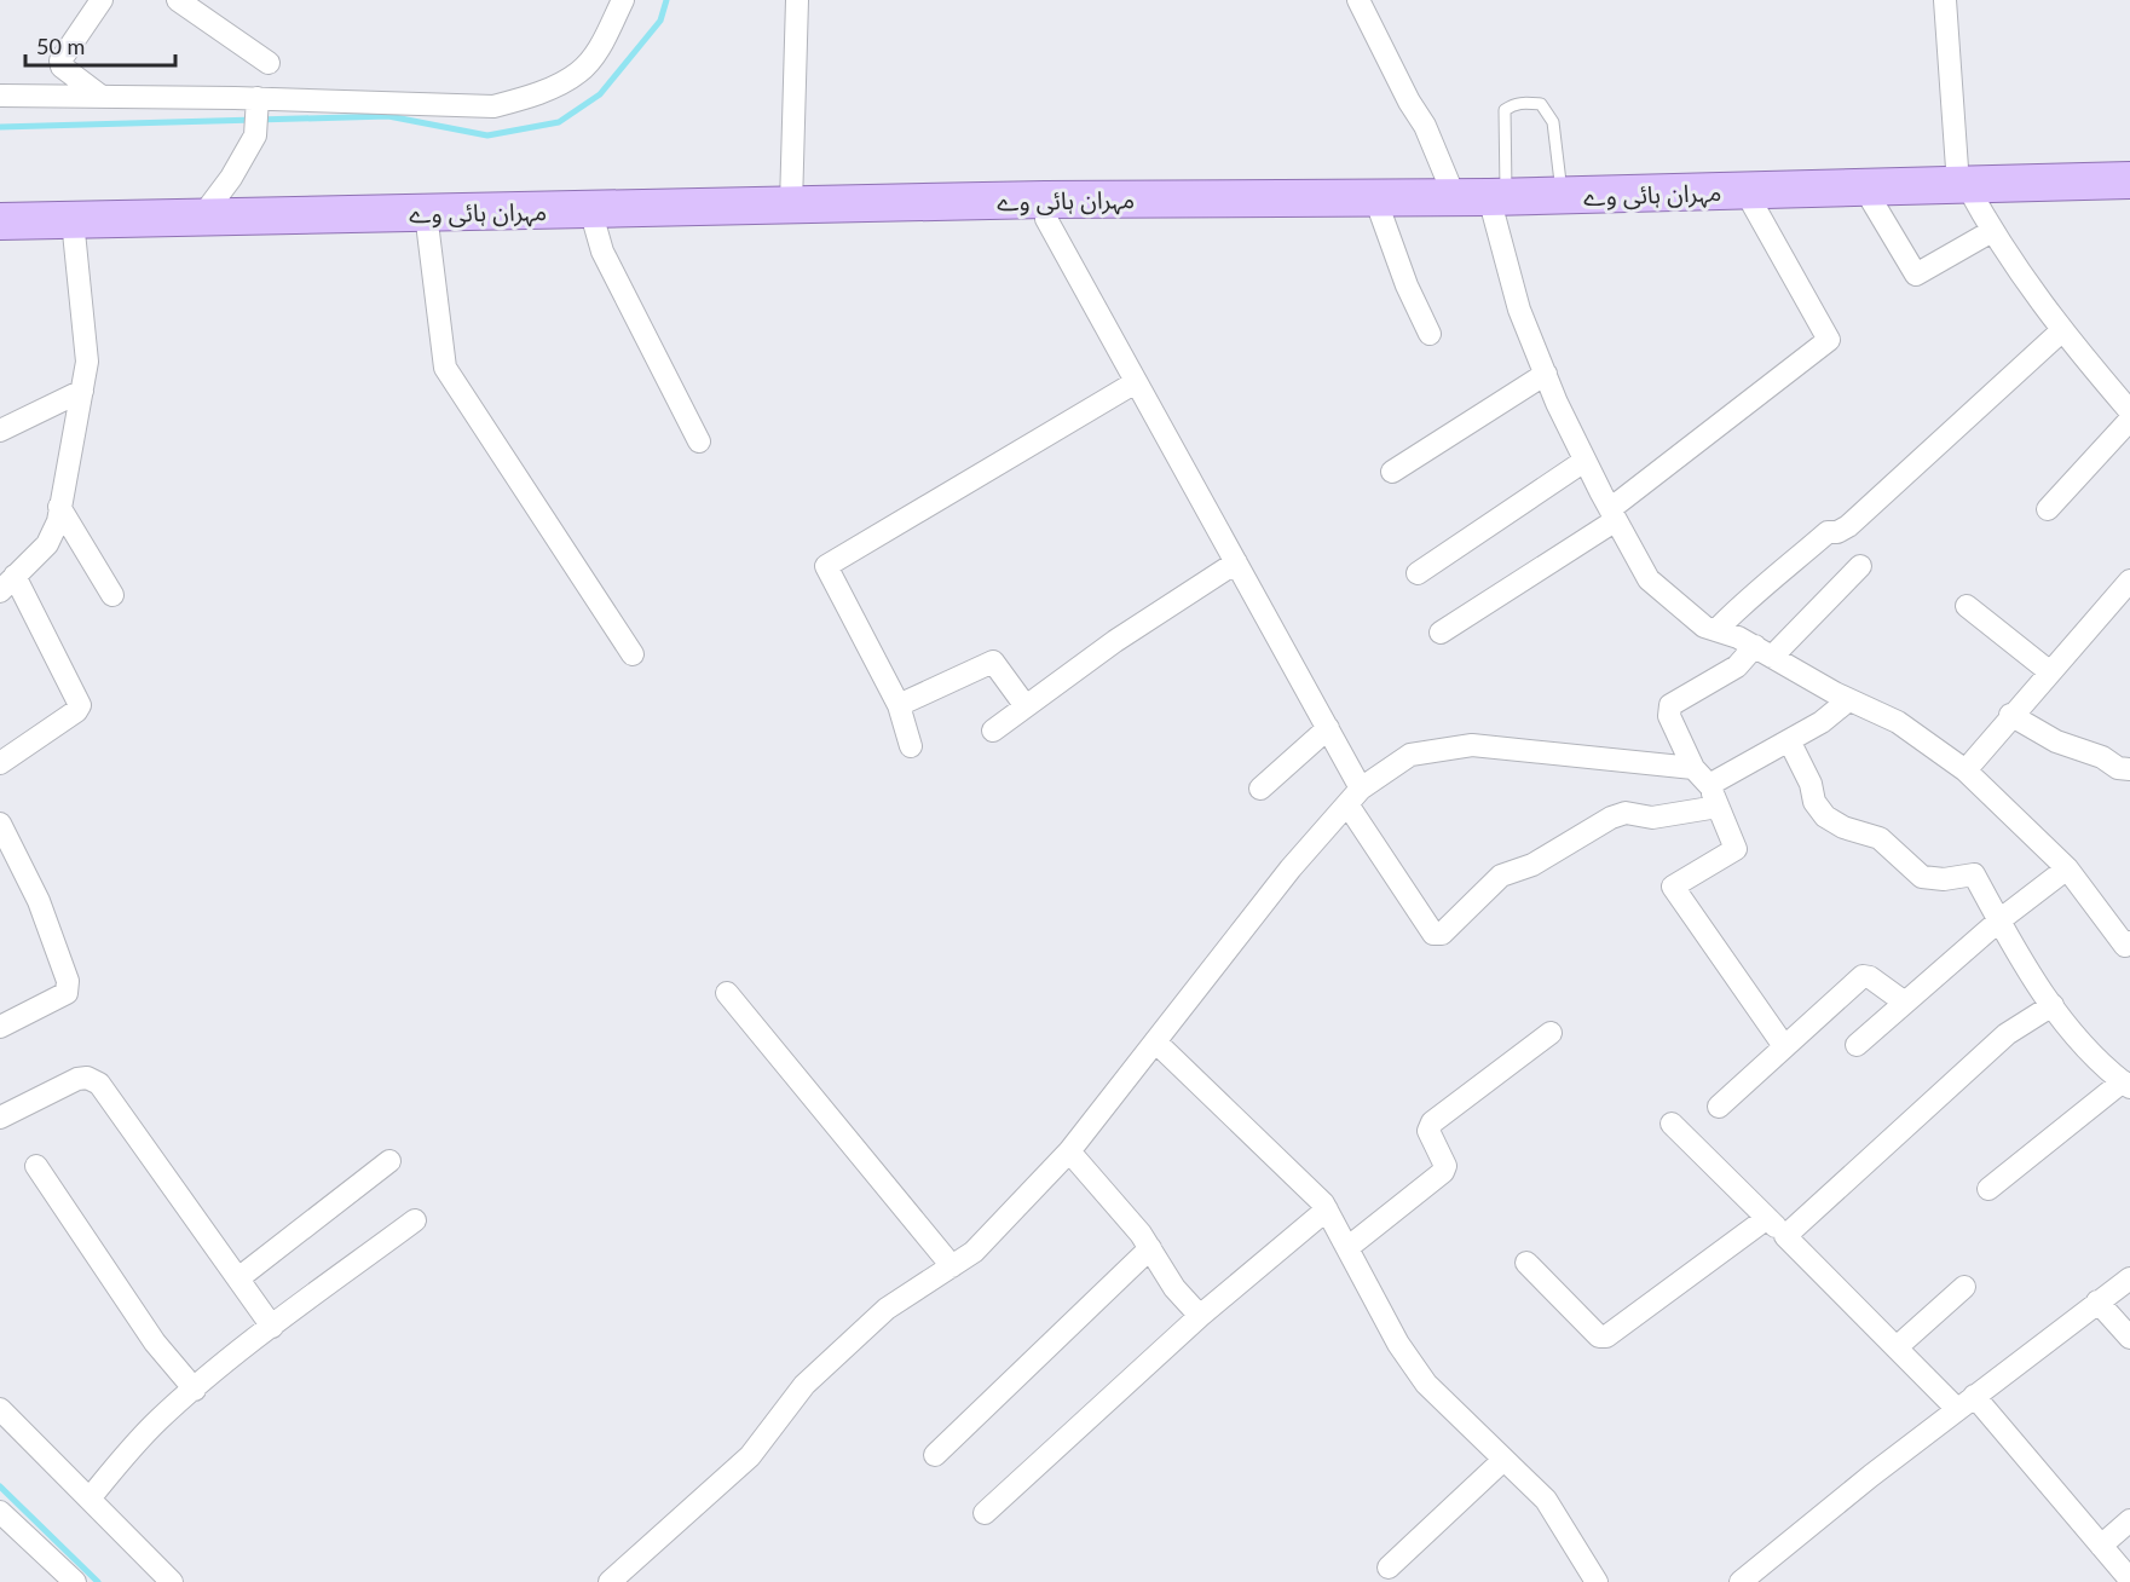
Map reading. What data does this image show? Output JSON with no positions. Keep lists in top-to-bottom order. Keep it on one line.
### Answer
{"streets":{"main road":["مہران ہائی وے"]},"scale_bar":"50 m"}
